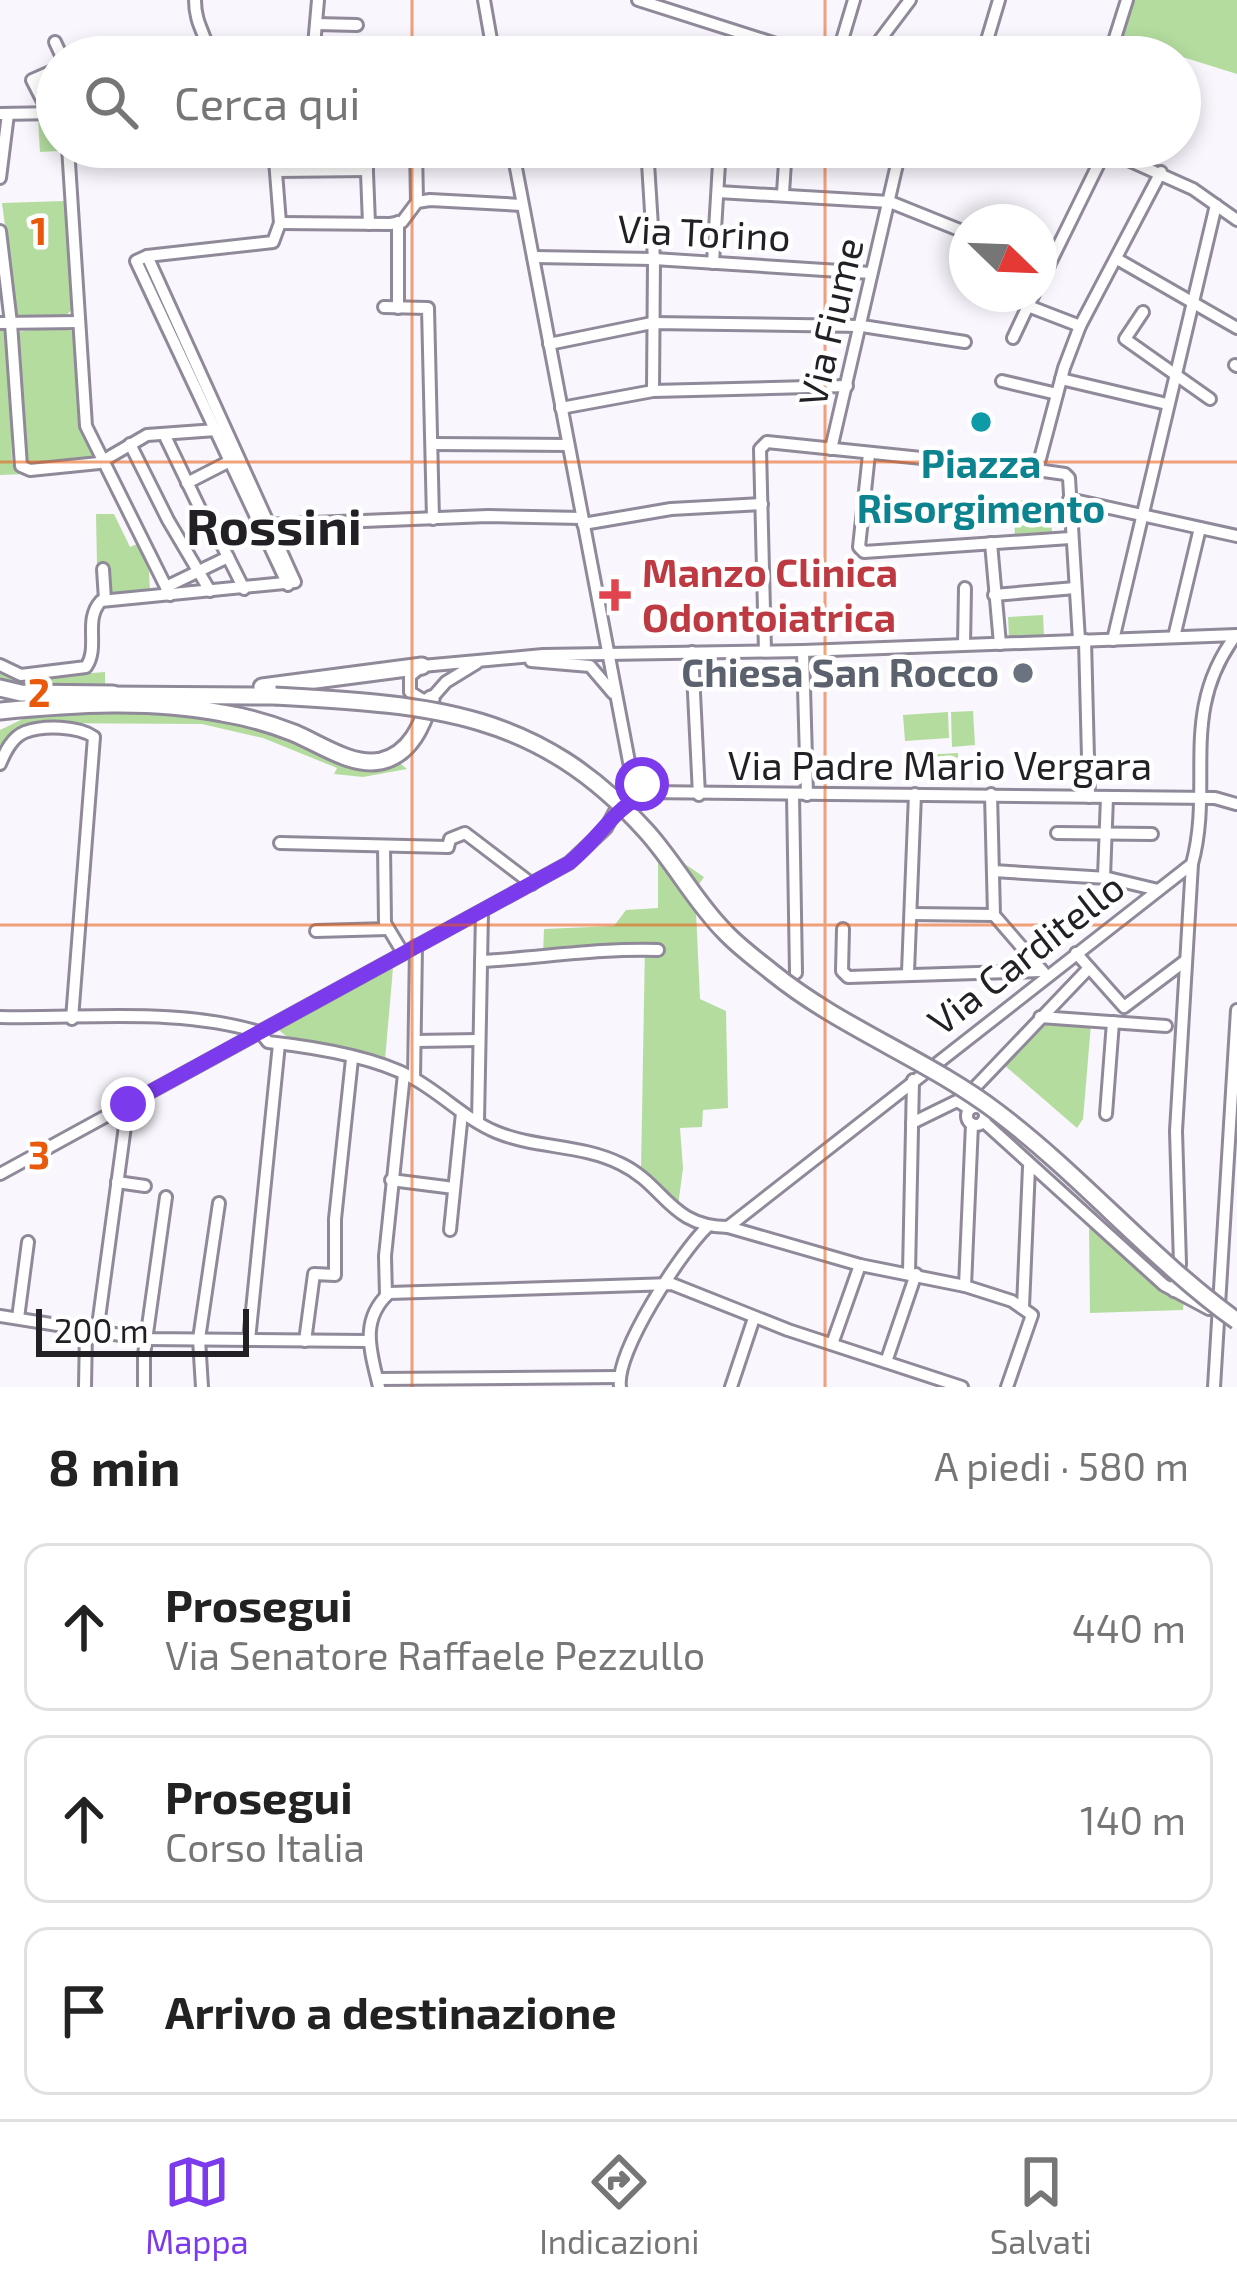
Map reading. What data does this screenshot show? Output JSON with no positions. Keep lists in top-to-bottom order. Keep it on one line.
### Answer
{"streets":{"street":["Via Torino","Via Fiume","Via Padre Mario Vergara","Via Carditello"]},"crossings":[["Via Torino","Via Fiume"]],"districts":["Rossini"],"places":{"other":["Piazza Risorgimento","Chiesa San Rocco"],"health":["Manzo Clinica Odontoiatrica"]},"scale_bar":"200 m","north":"bottom right","page":{"search":"Cerca qui","scale":"200 m","heading":["8 min","A piedi · 580 m"],"list":[["Prosegui","Via Senatore Raffaele Pezzullo","440 m"],["Prosegui","Corso Italia","140 m"],"Arrivo a destinazione"],"nav":["Mappa","Indicazioni","Salvati"]},"grid":{"rows":["1","2","3"]}}
